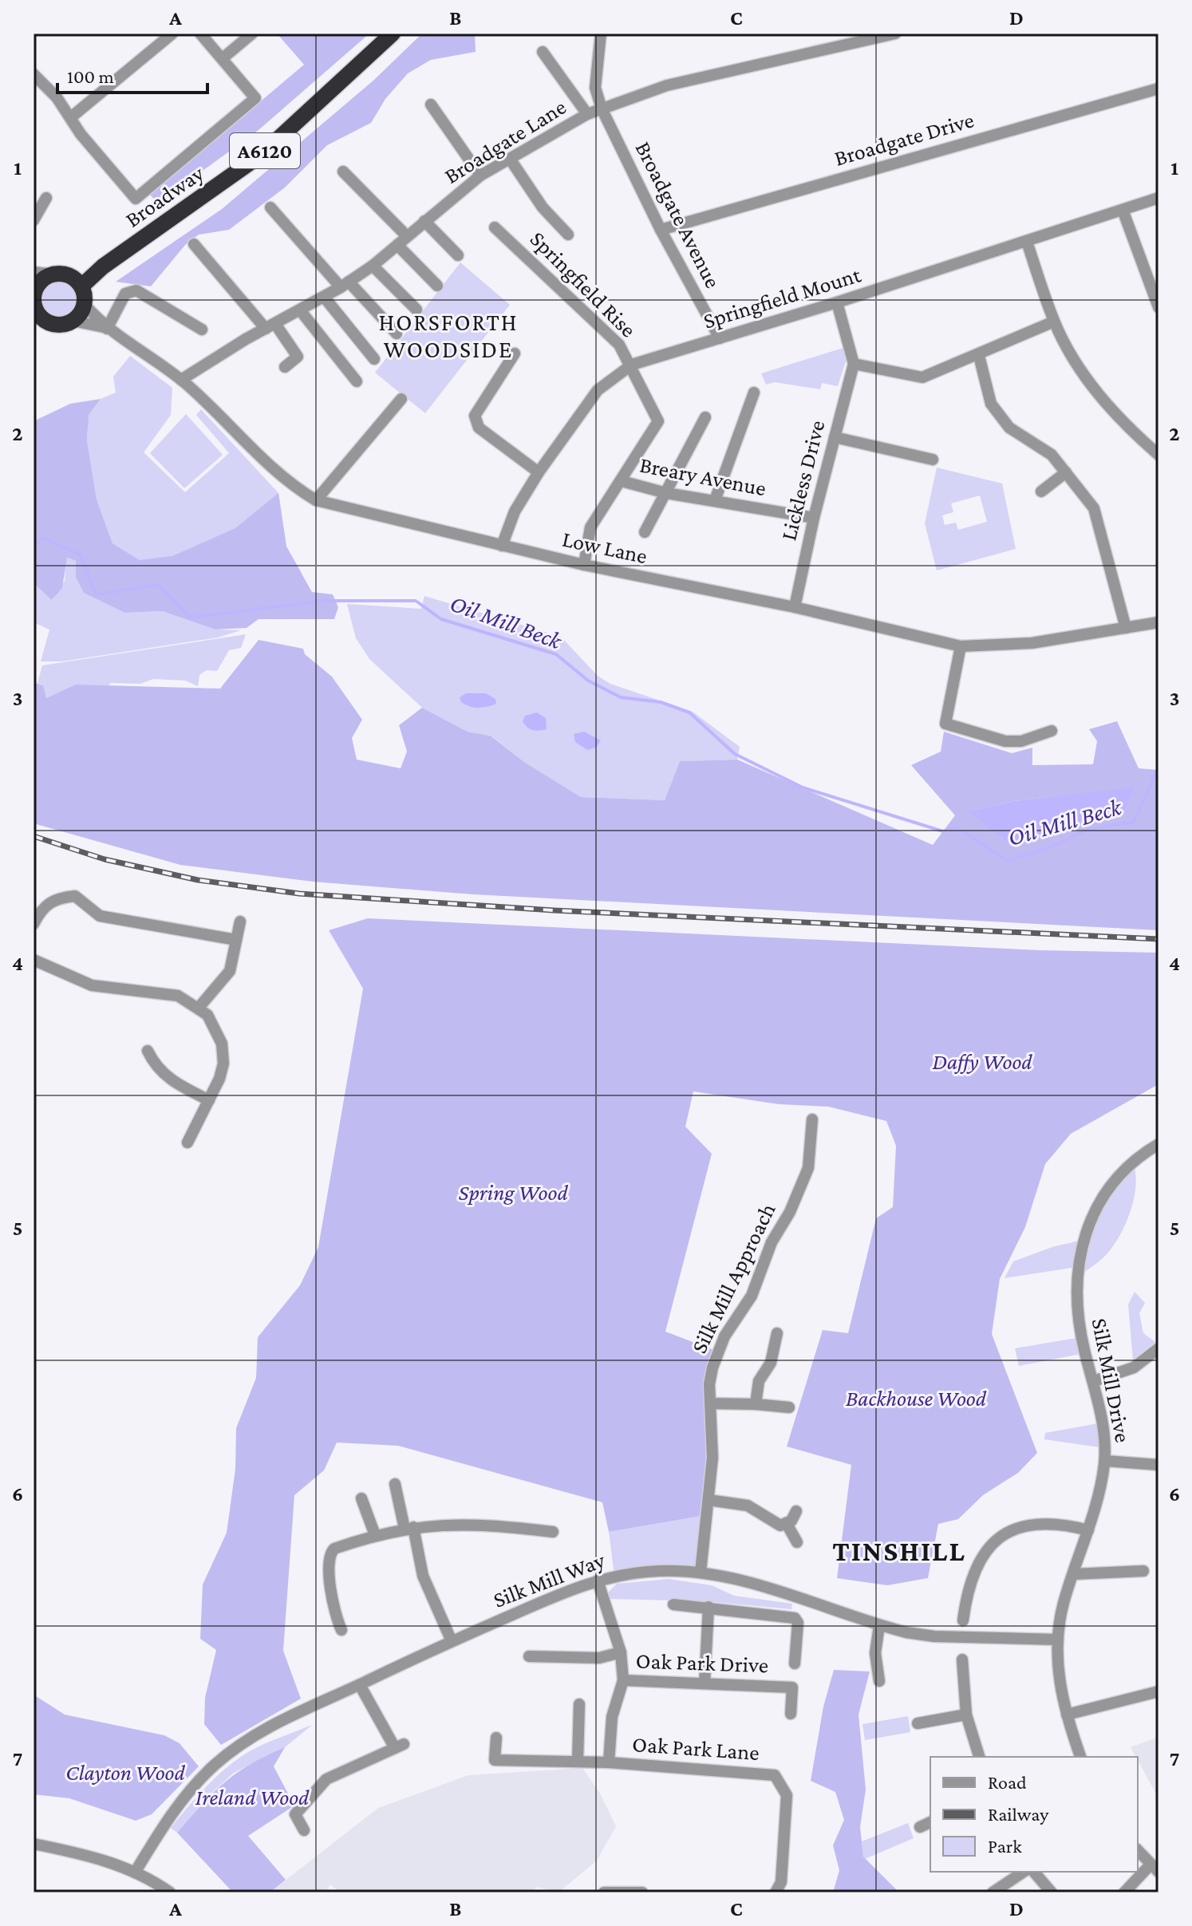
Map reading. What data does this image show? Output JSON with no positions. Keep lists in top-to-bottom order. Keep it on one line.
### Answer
{"streets":{"highway":["A6120","Broadway"],"street":["Broadgate Drive","Broadgate Lane","Broadgate Avenue","Springfield Rise","Springfield Mount","Breary Avenue","Lickless Drive","Low Lane","Silk Mill Approach","Silk Mill Drive","Silk Mill Way","Oak Park Drive","Oak Park Lane"]},"crossings":[["Broadgate Drive","Broadgate Avenue"],["Broadgate Lane","Broadgate Avenue"],["Broadgate Lane","Low Lane"],["A6120","Broadway"],["A6120","Low Lane"],["Broadgate Avenue","Springfield Mount"],["Springfield Rise","Springfield Mount"],["Springfield Rise","Breary Avenue"],["Springfield Mount","Low Lane"],["Breary Avenue","Lickless Drive"],["Lickless Drive","Low Lane"],["Silk Mill Approach","Silk Mill Way"],["Silk Mill Drive","Silk Mill Way"],["Silk Mill Way","Oak Park Lane"],["Oak Park Drive","Oak Park Lane"]],"districts":["HORSFORTH WOODSIDE","TINSHILL"],"water":["Oil Mill Beck"],"parks":["Daffy Wood","Spring Wood","Backhouse Wood","Clayton Wood","Ireland Wood"],"legend":["Road","Railway","Park"],"scale_bar":"100 m","grid":{"columns":["A","B","C","D"],"rows":["1","2","3","4","5","6","7"]}}
